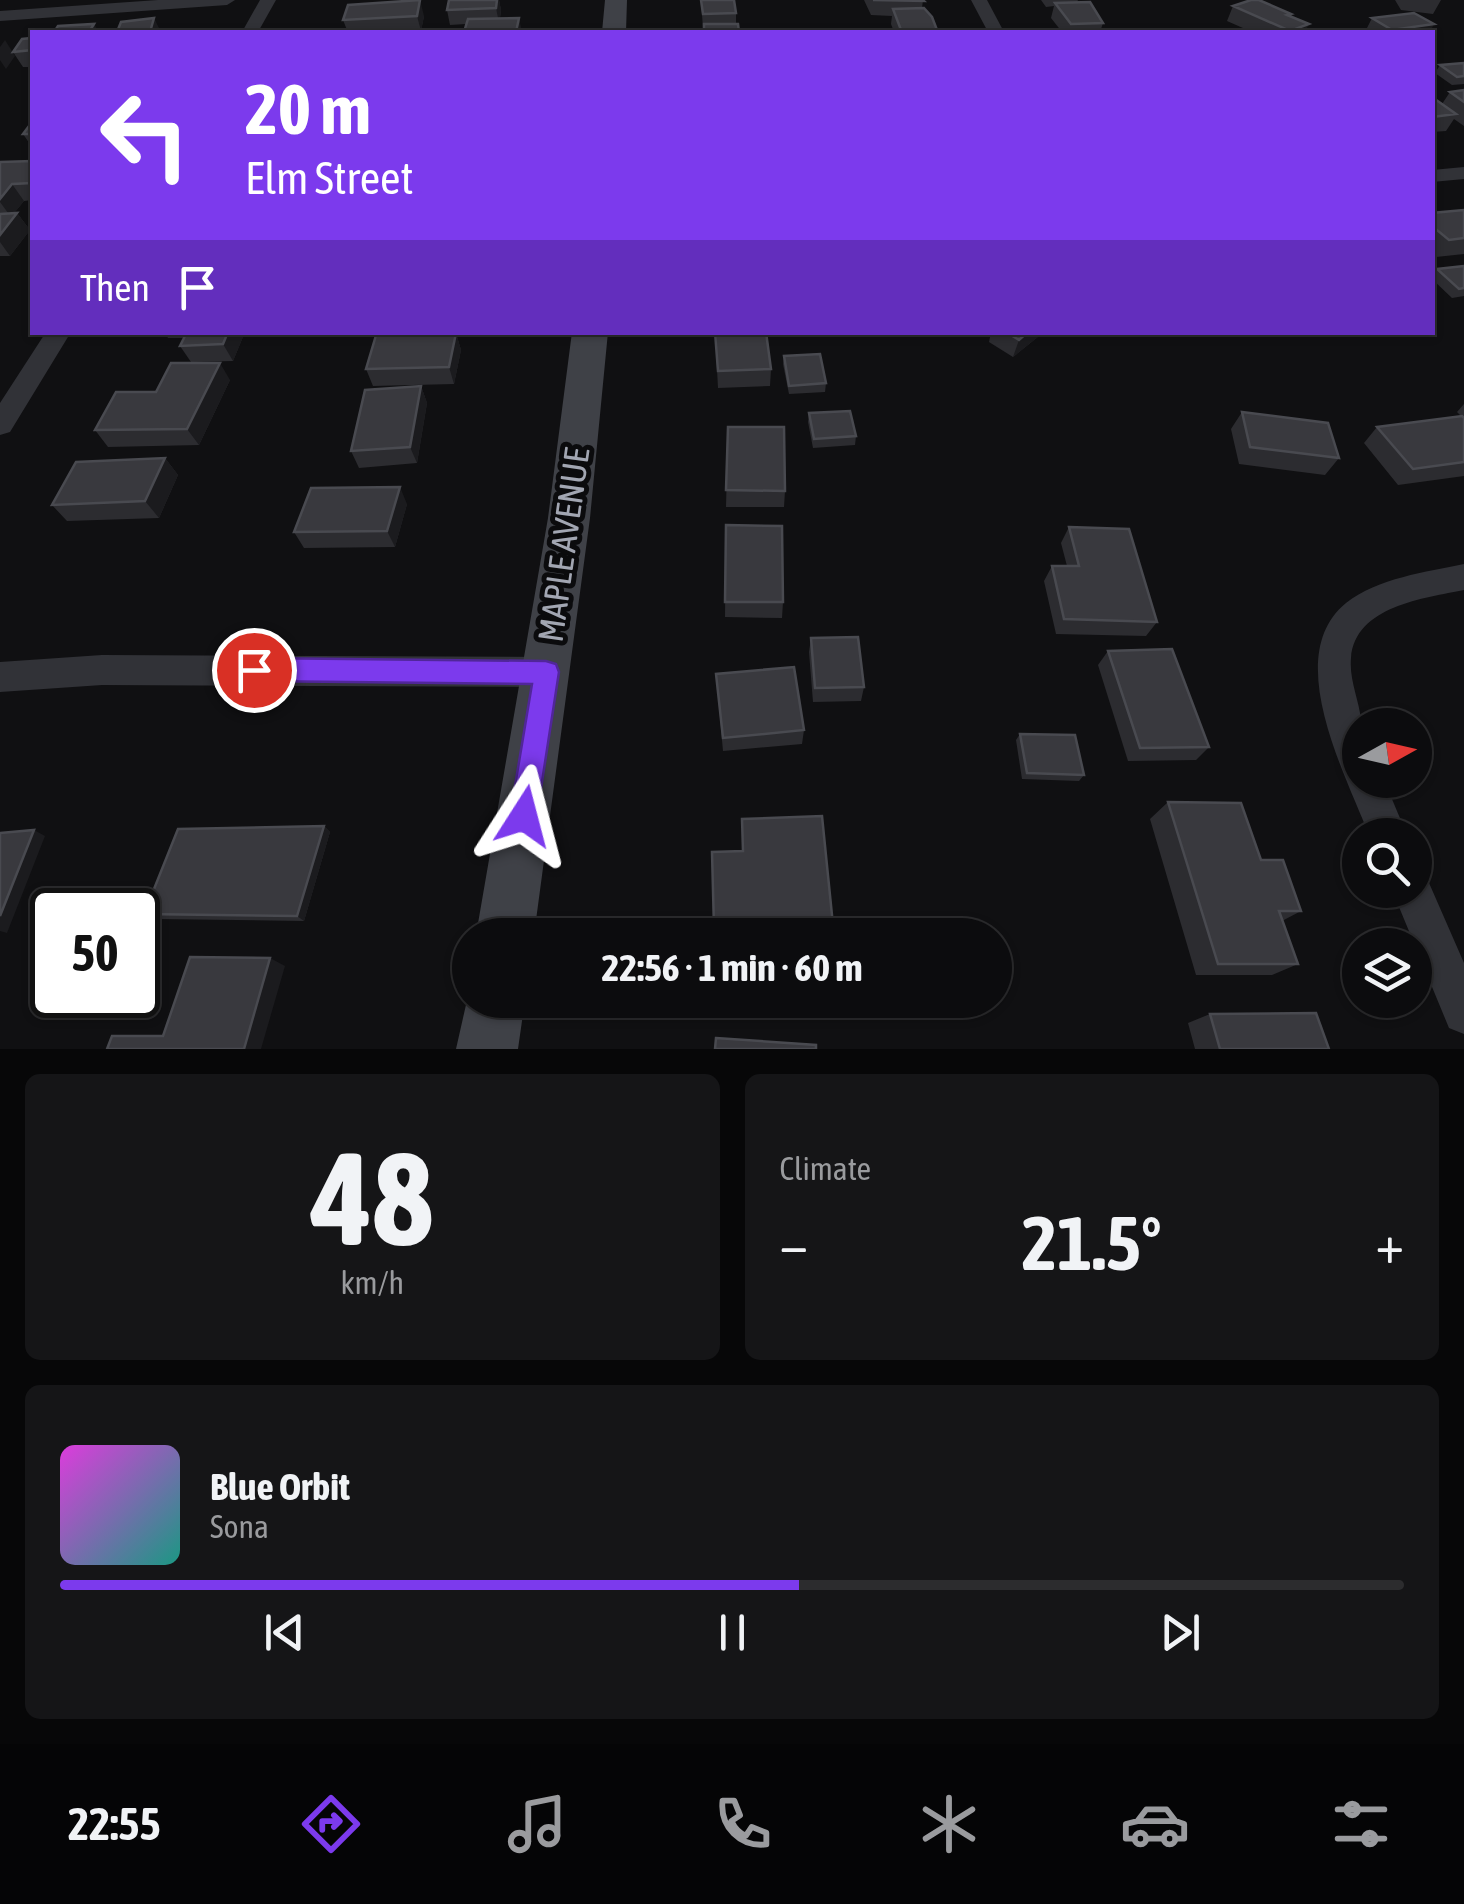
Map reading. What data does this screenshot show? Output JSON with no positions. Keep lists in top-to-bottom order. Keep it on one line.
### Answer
{"streets":{"main road":["MAPLE AVENUE"]},"north":"right","page":{"turn":["20 m","Elm Street"],"then":"Then","limit":"50","trip":"22:56 · 1 min · 60 m","tile":[["48","km/h"],"Climate"],"heat":["−","21.5°","+"],"song":["Blue Orbit","Sona"],"tabs":"22:55"}}
